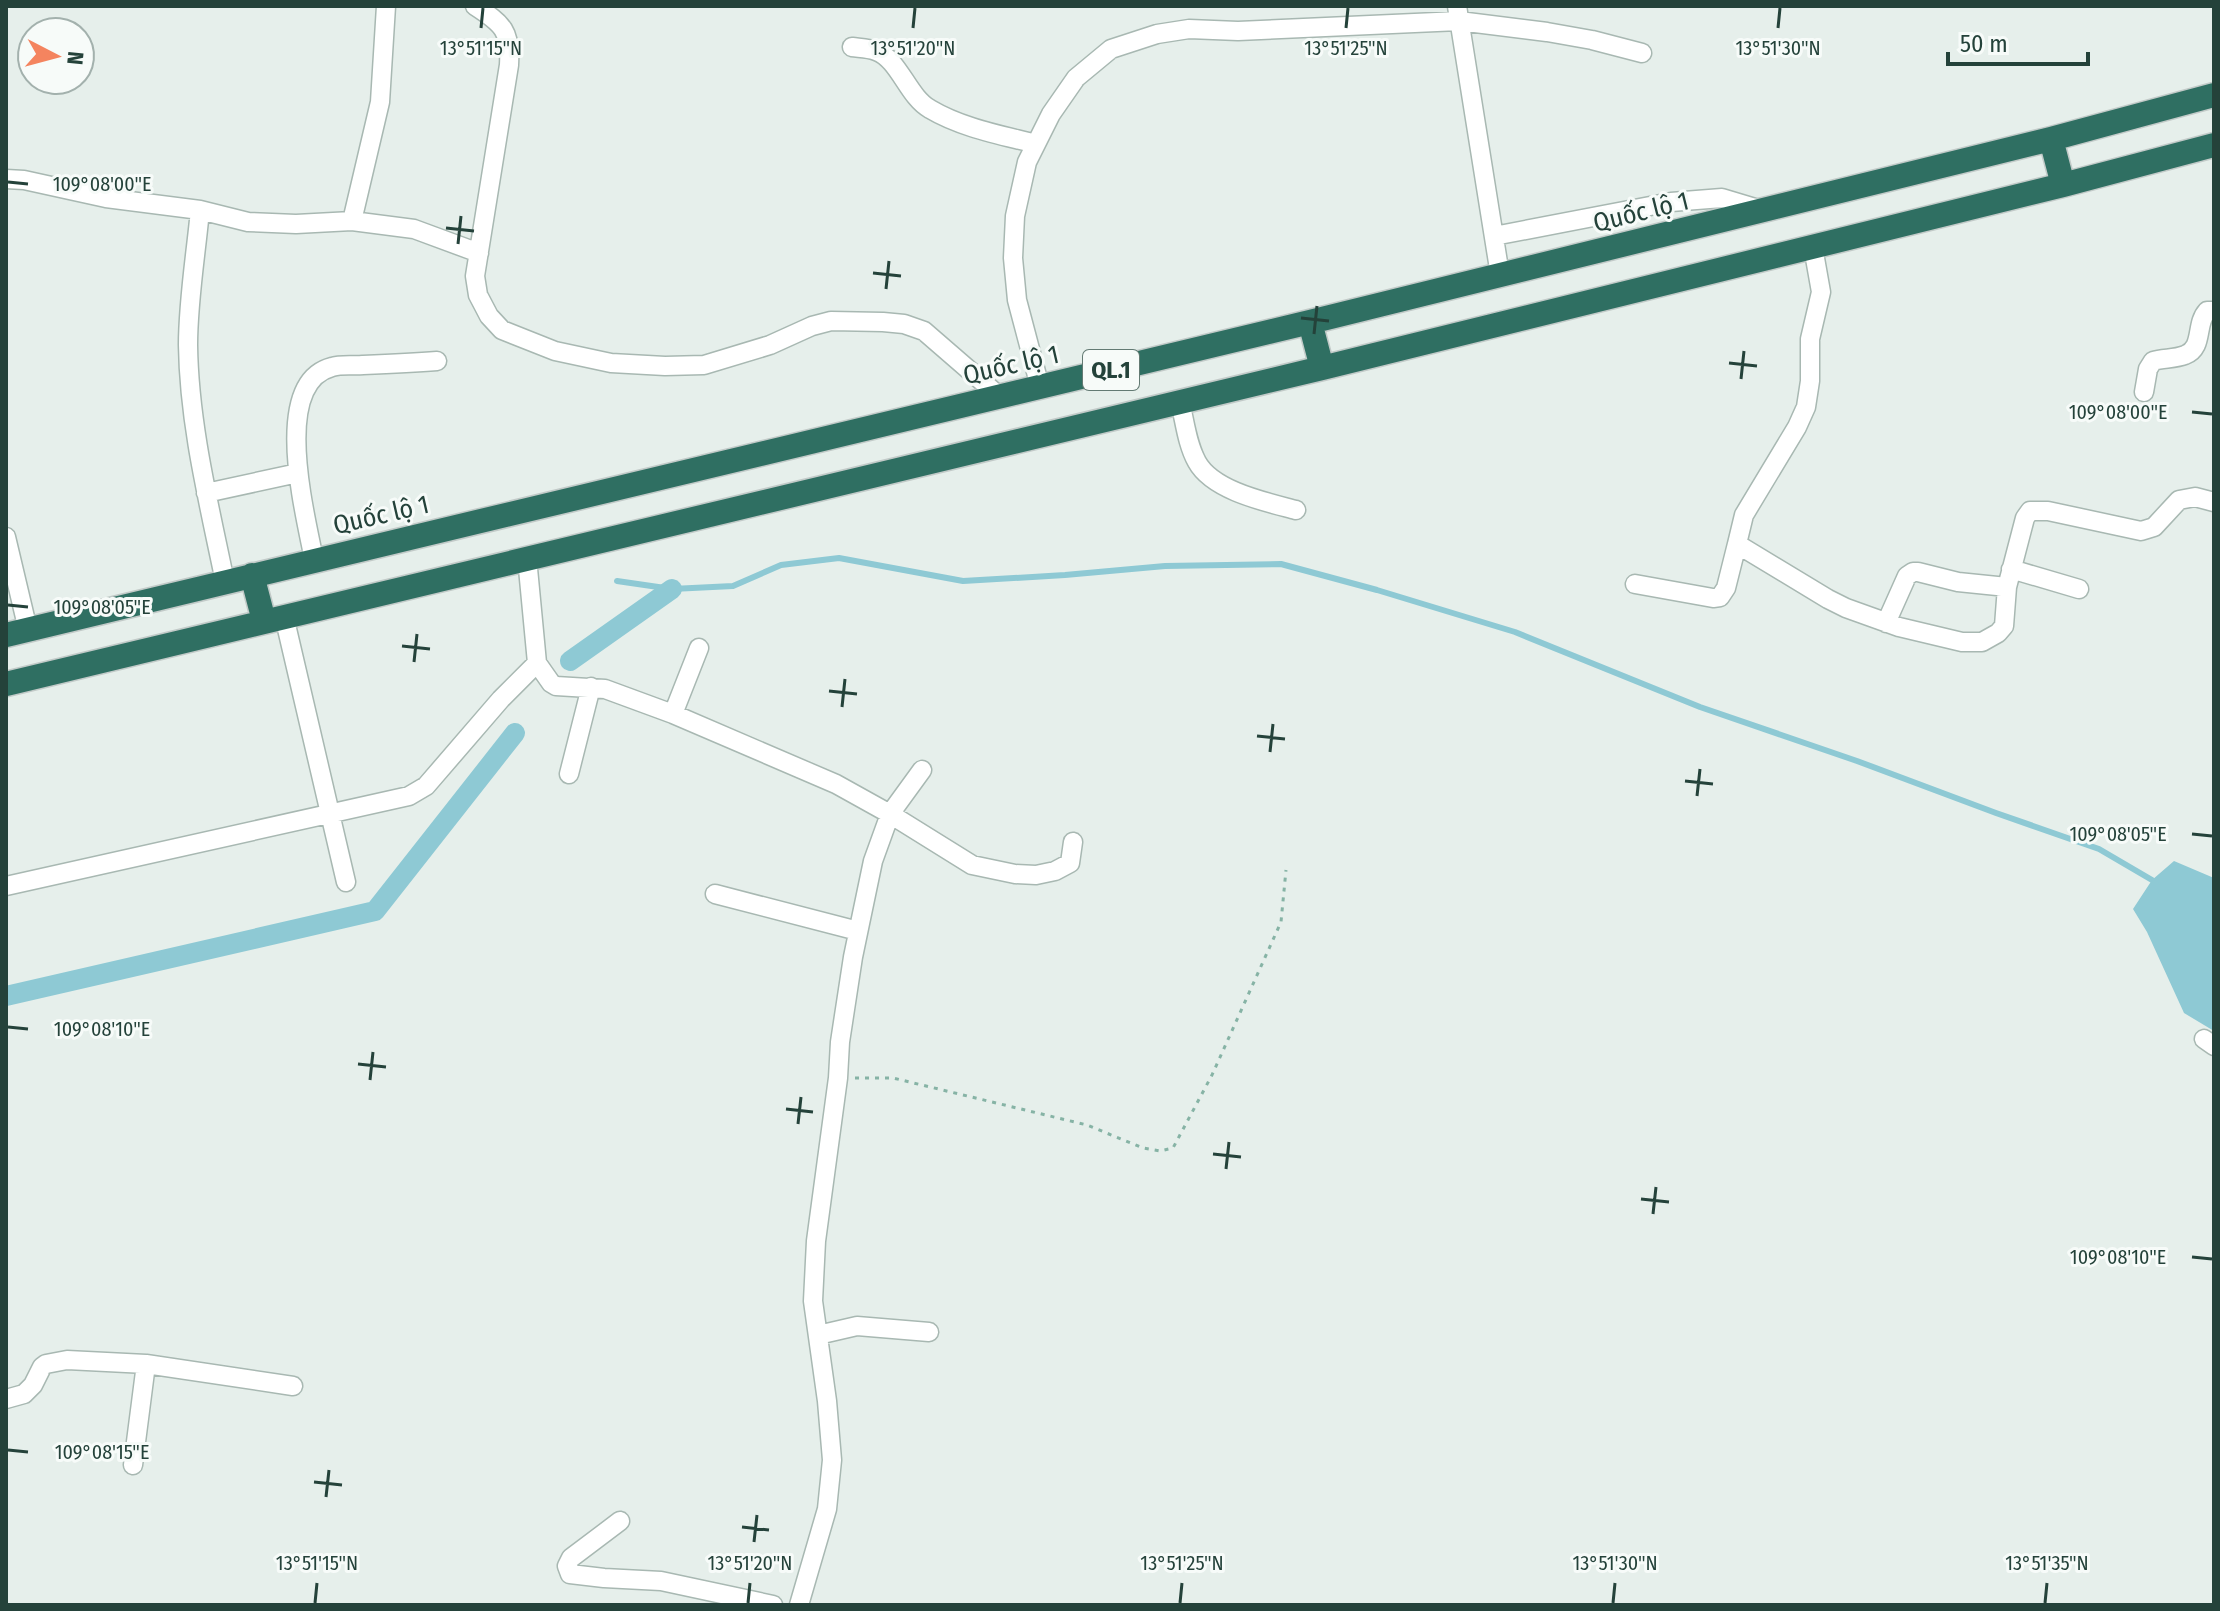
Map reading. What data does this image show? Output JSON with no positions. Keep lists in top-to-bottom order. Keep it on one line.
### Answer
{"streets":{"highway":["Quốc lộ 1","QL.1"]},"scale_bar":"50 m","north":"right","coordinates":["13°51'15\"N","13°51'20\"N","13°51'25\"N","13°51'30\"N","109°08'00\"E","109°08'05\"E","109°08'10\"E","109°08'15\"E","13°51'35\"N"]}
